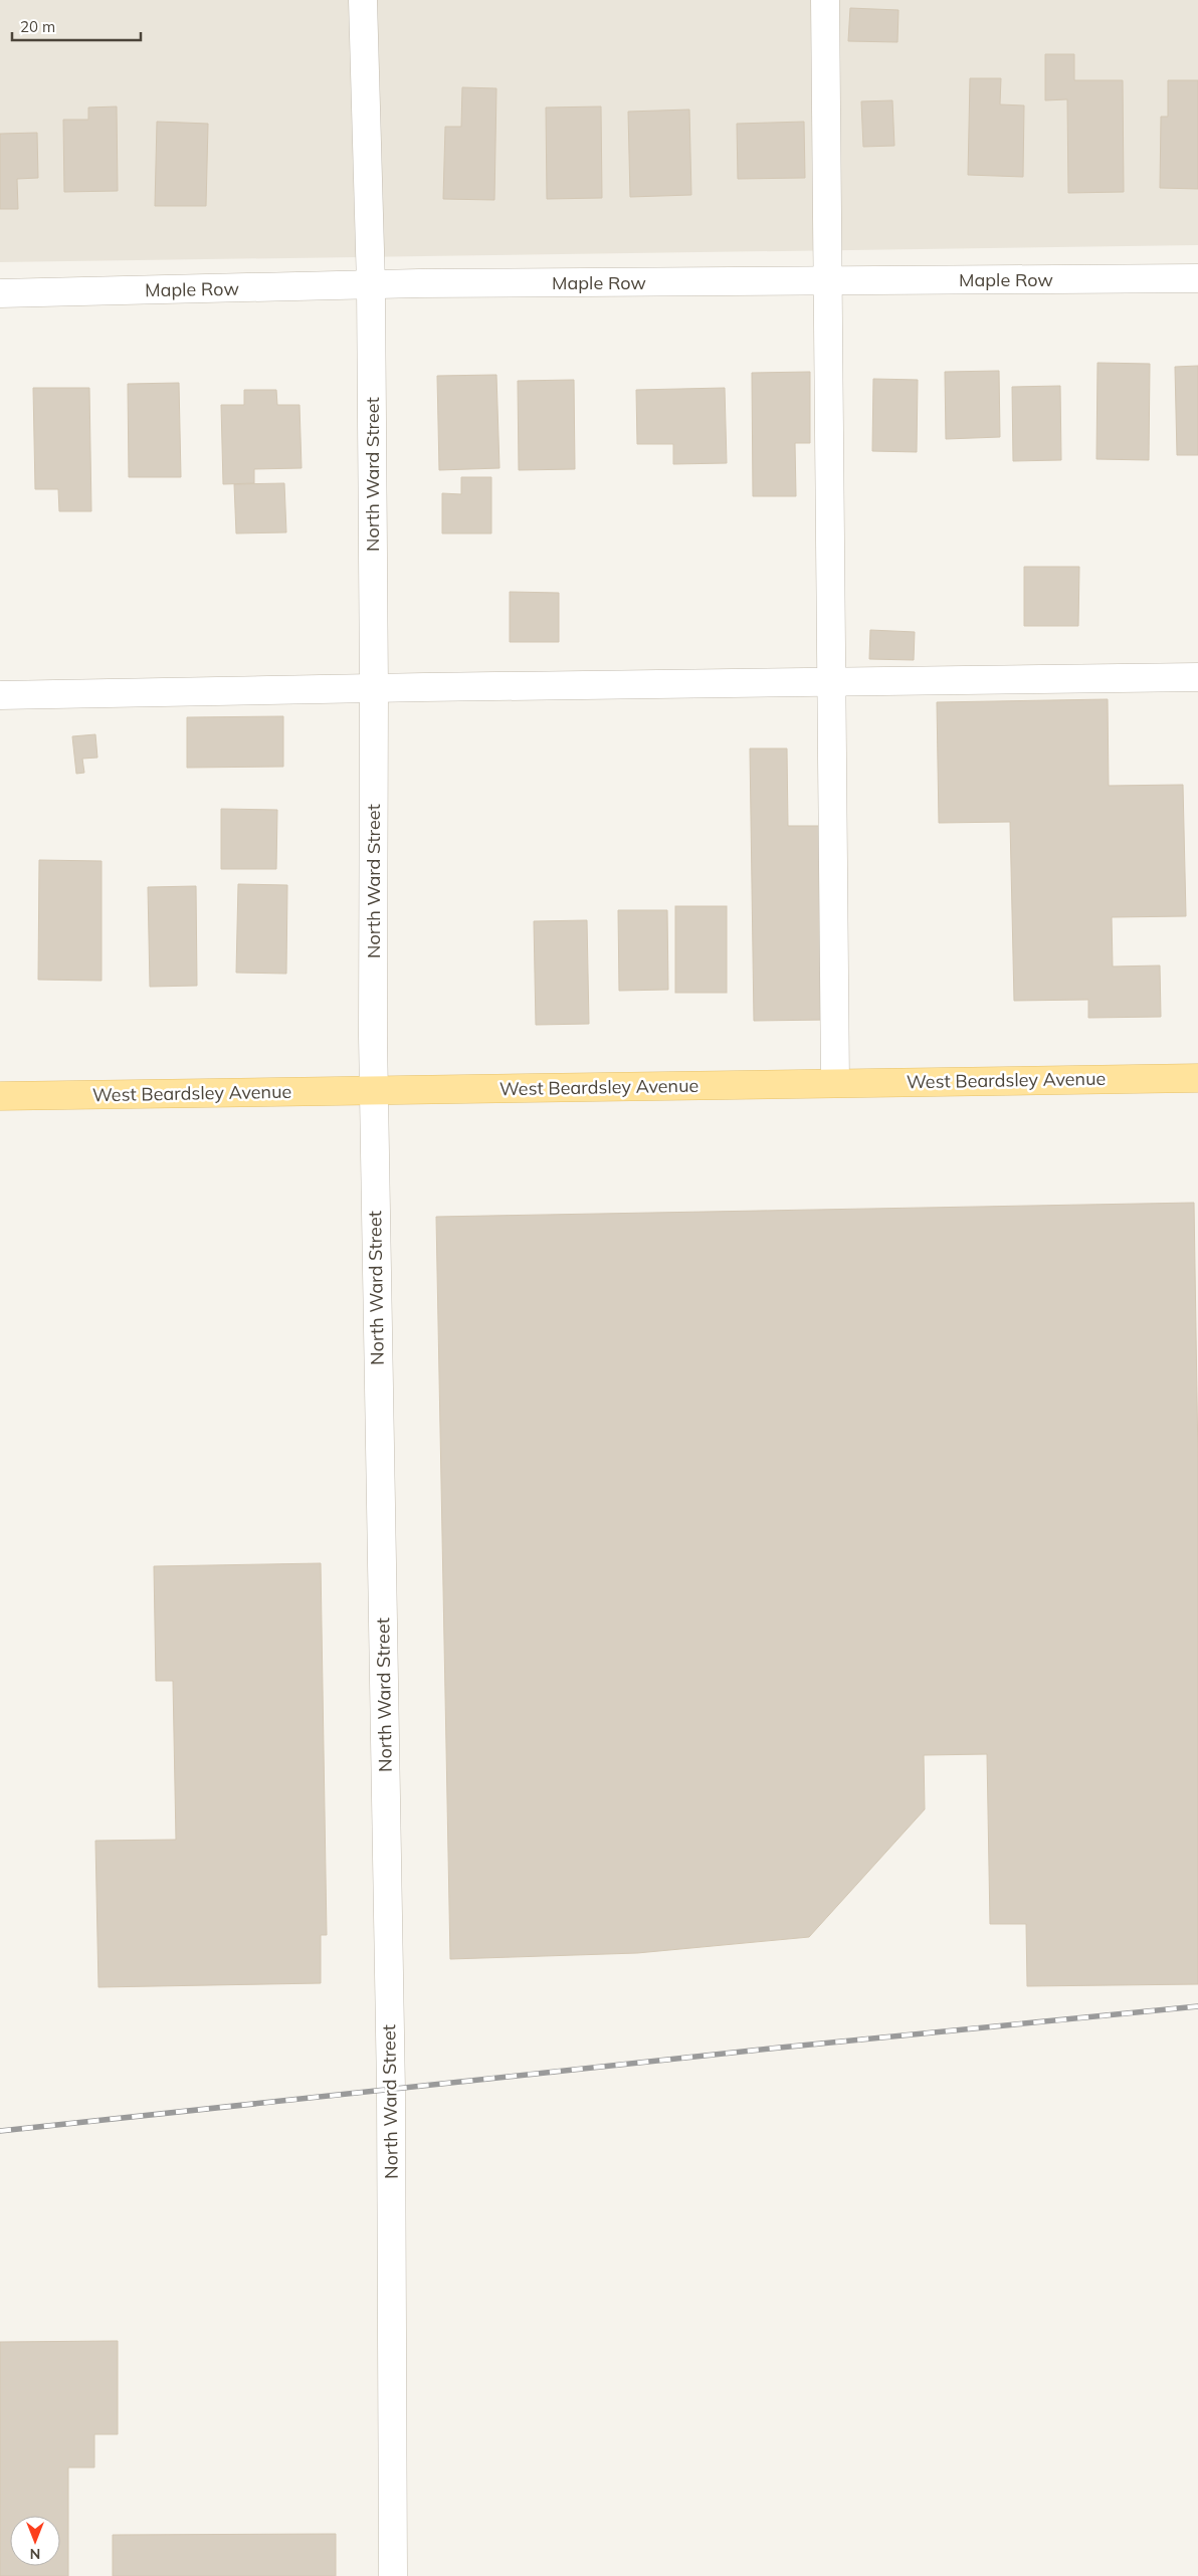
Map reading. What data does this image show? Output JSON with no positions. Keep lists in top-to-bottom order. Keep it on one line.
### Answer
{"streets":{"main road":["West Beardsley Avenue"],"street":["Maple Row","North Ward Street"]},"crossings":[["Maple Row","North Ward Street"],["North Ward Street","West Beardsley Avenue"]],"scale_bar":"20 m","north":"bottom"}
